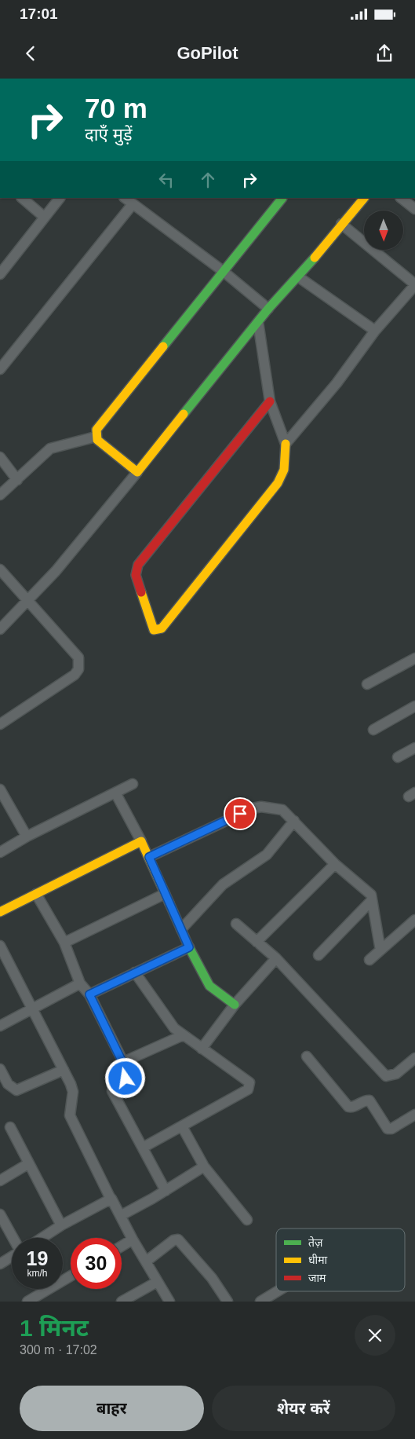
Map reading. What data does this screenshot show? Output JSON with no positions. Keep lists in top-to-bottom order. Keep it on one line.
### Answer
{"legend":["तेज़","धीमा","जाम"],"north":"bottom","page":{"status":"17:01","header":"GoPilot","turn":["70 m","दाएँ मुड़ें"],"speed":"19 km/h","limit":"30","heading":["1 मिनट","300 m · 17:02"],"buttons":["बाहर","शेयर करें"]}}
